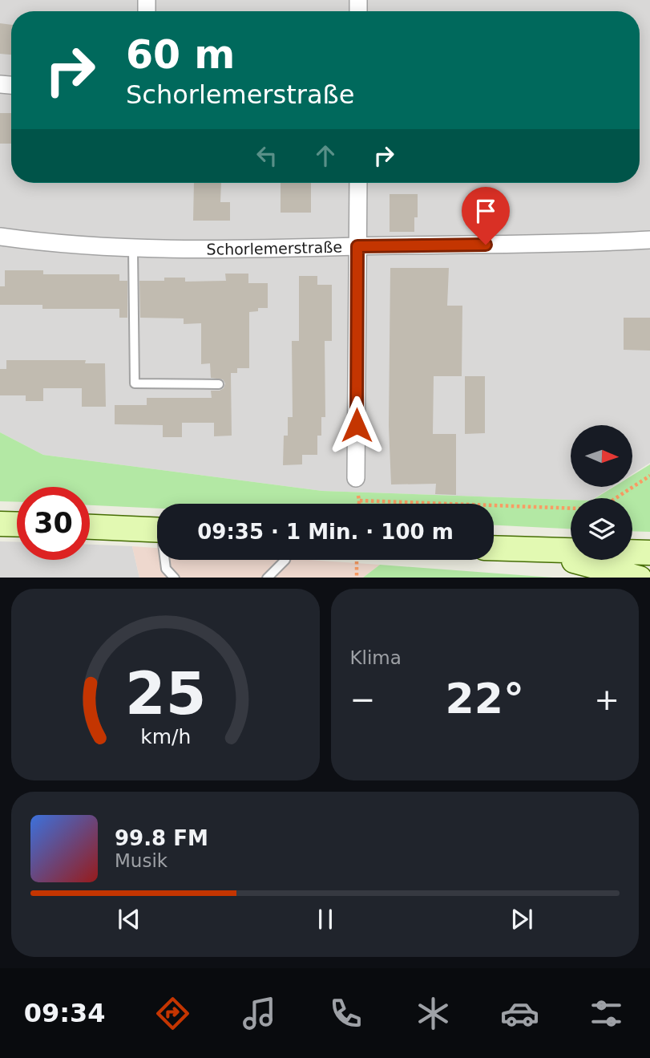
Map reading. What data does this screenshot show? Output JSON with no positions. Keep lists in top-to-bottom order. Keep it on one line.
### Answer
{"streets":{"street":["Schorlemerstraße"]},"north":"right","page":{"turn":["60 m","Schorlemerstraße"],"limit":"30","trip":"09:35 · 1 Min. · 100 m","tile":"Klima","heat":["−","22°","+"],"song":["99.8 FM","Musik"],"tabs":"09:34","gauge":["25","km/h"]}}
